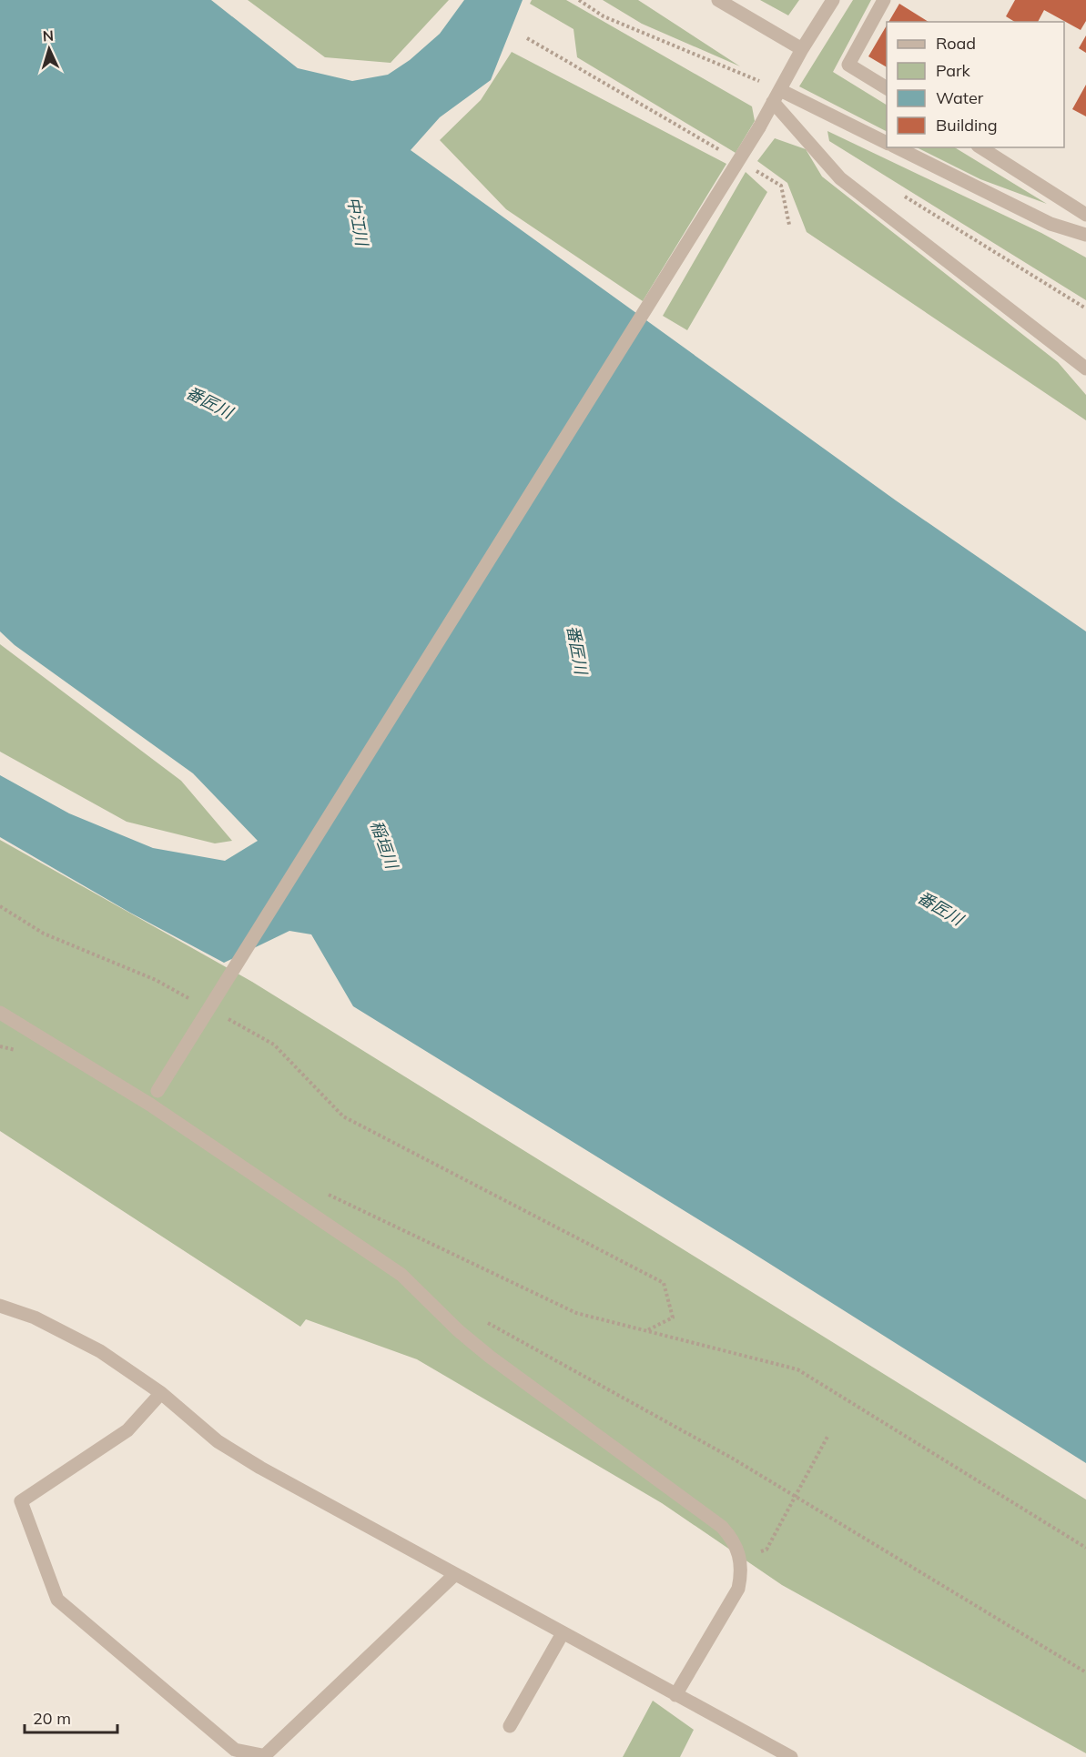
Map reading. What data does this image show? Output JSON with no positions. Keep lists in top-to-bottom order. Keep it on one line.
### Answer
{"water":["中江川","番匠川","稲垣川"],"legend":["Road","Park","Water","Building"],"scale_bar":"20 m","north":"top"}
